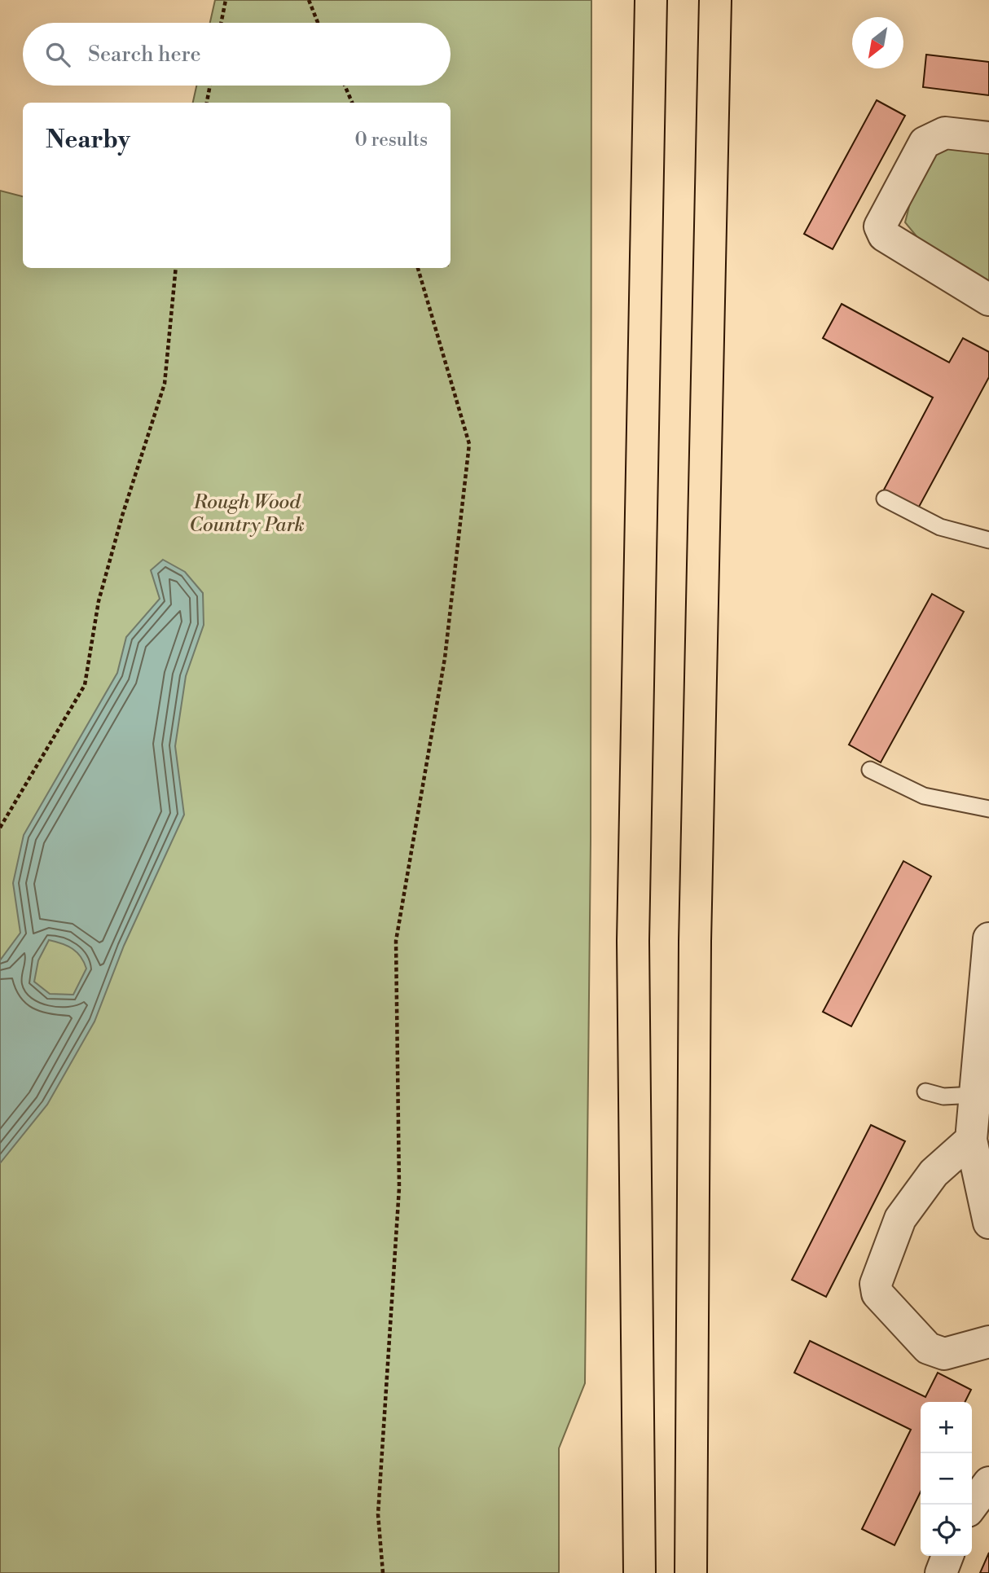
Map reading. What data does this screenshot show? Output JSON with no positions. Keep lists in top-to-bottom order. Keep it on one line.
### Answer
{"parks":["Rough Wood Country Park"],"north":"bottom left","page":{"search":"Search here","heading":["Nearby","0 results"],"map_buttons":["+","−"]}}
